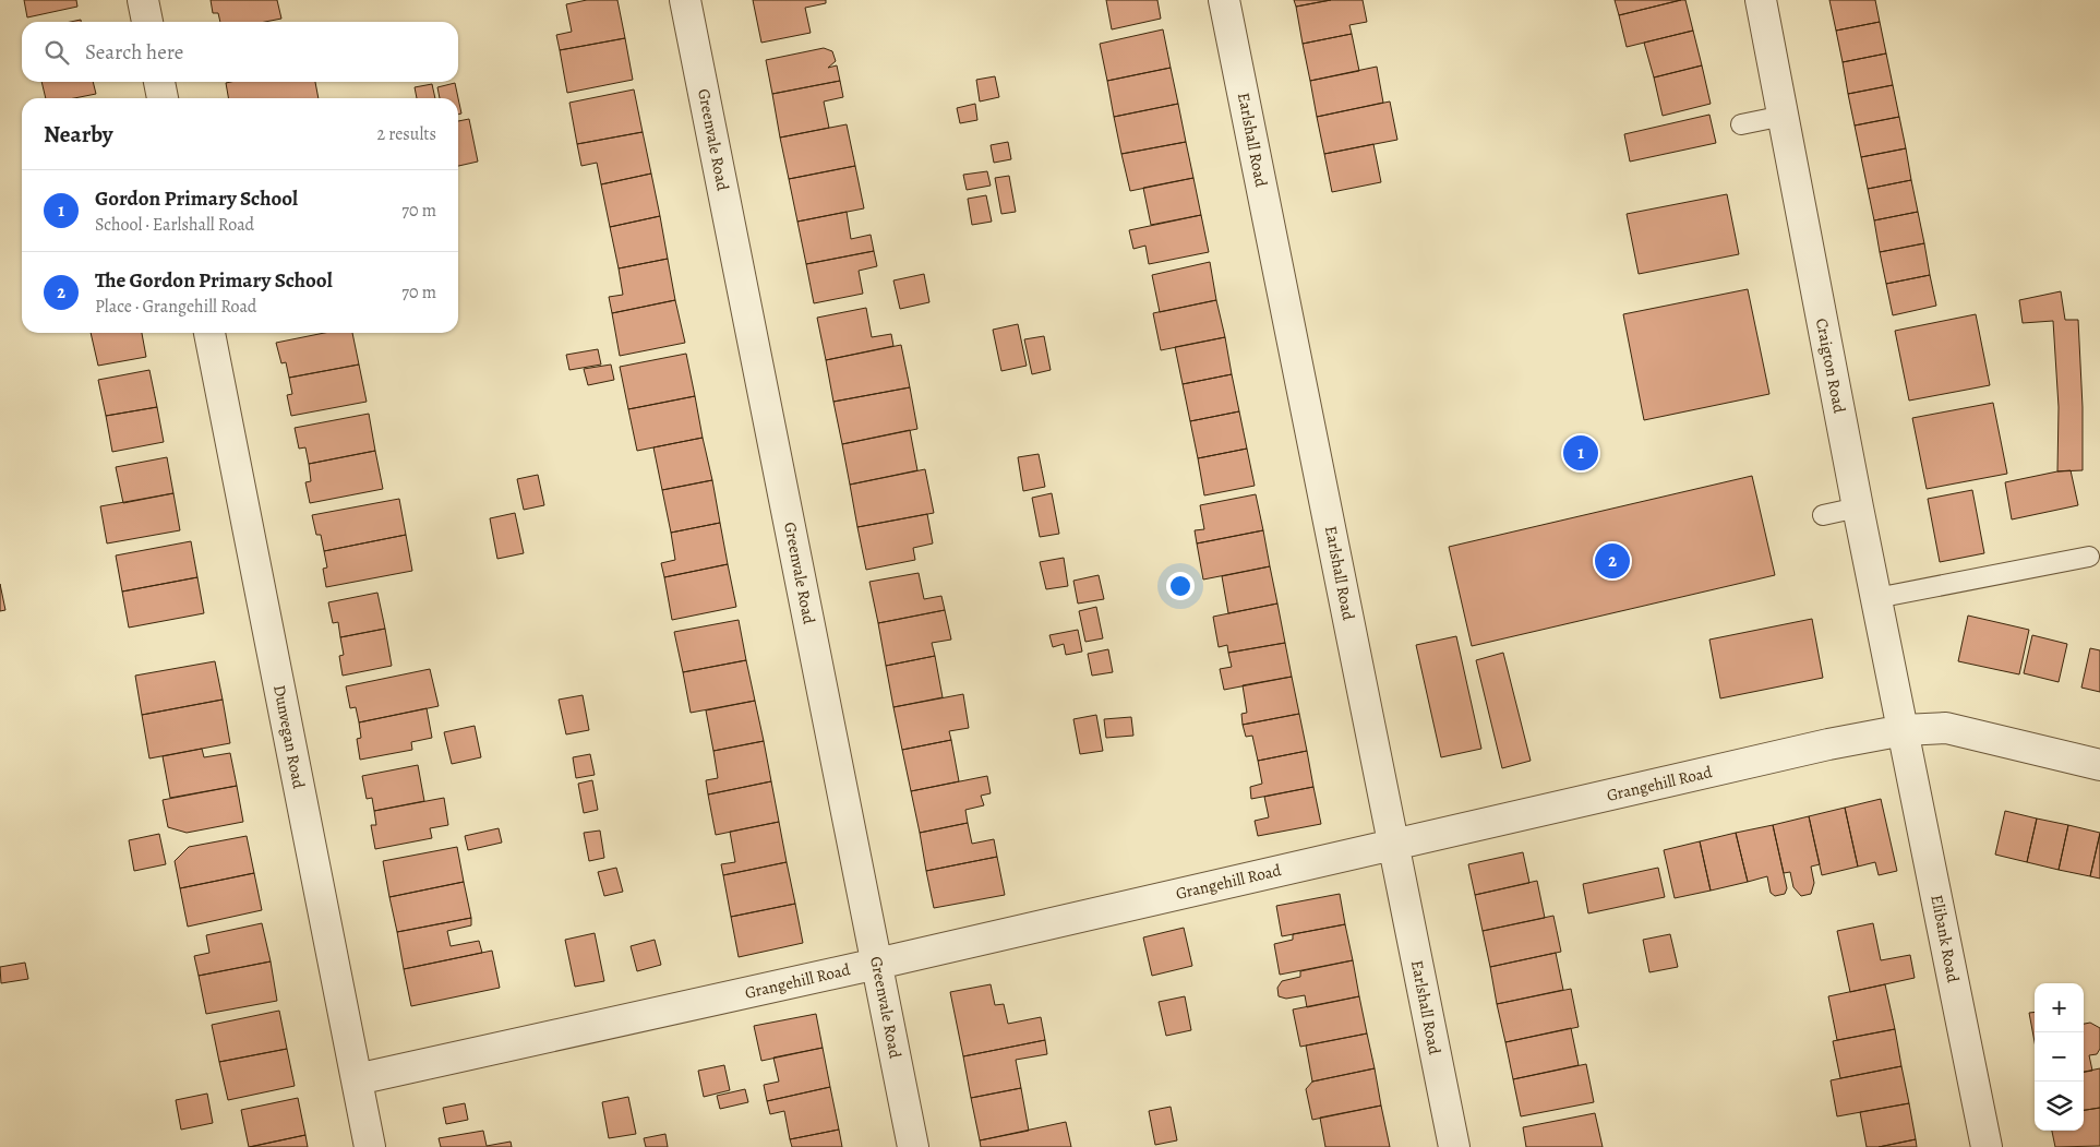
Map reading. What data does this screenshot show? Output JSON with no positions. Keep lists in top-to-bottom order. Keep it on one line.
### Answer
{"streets":{"street":["Greenvale Road","Earlshall Road","Craigton Road","Dunvegan Road","Grangehill Road","Elibank Road"]},"crossings":[["Greenvale Road","Grangehill Road"],["Earlshall Road","Grangehill Road"],["Craigton Road","Grangehill Road"],["Craigton Road","Elibank Road"],["Dunvegan Road","Grangehill Road"],["Grangehill Road","Elibank Road"]],"page":{"search":"Search here","heading":["Nearby","2 results"],"list":[{"mark":"1","name":"Gordon Primary School","note":"School · Earlshall Road","value":"70 m"},{"mark":"2","name":"The Gordon Primary School","note":"Place · Grangehill Road","value":"70 m"}],"pins":["1","2"],"map_buttons":["+","−"]}}
